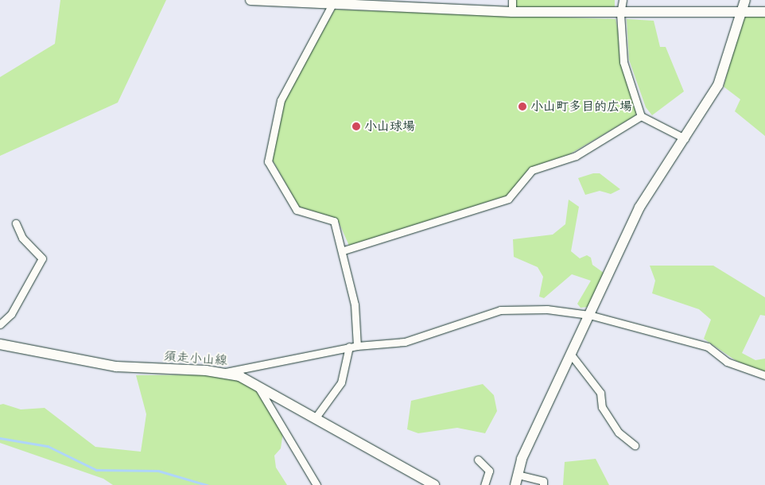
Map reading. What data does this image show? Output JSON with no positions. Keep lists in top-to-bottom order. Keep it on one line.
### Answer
{"streets":{"street":["須走小山線"]},"places":["小山町多目的広場","小山球場"]}
